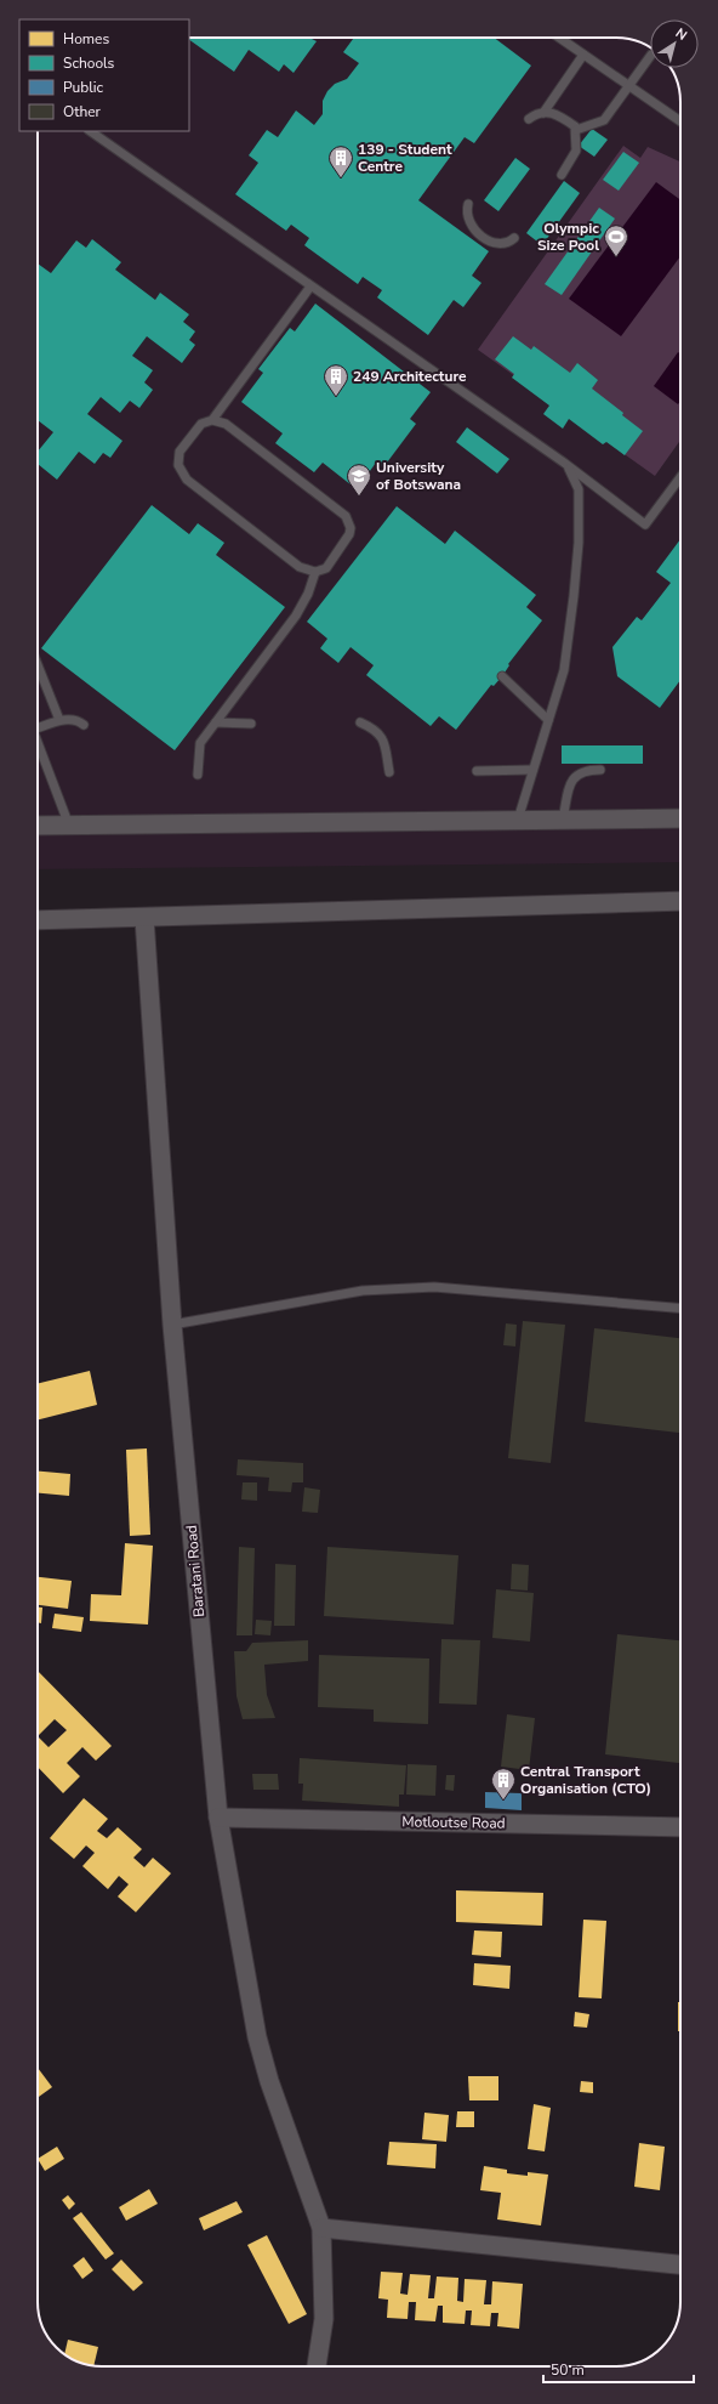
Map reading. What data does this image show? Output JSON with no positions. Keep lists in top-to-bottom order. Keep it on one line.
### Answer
{"streets":{"street":["Baratani Road","Motloutse Road"]},"crossings":[["Baratani Road","Motloutse Road"]],"places":{"building":["139 - Student Centre","249 Architecture","Central Transport Organisation (CTO)"],"sports":["Olympic Size Pool"],"school or university":["University of Botswana"]},"legend":["Homes","Schools","Public","Other"],"scale_bar":"50 m","north":"top right"}
